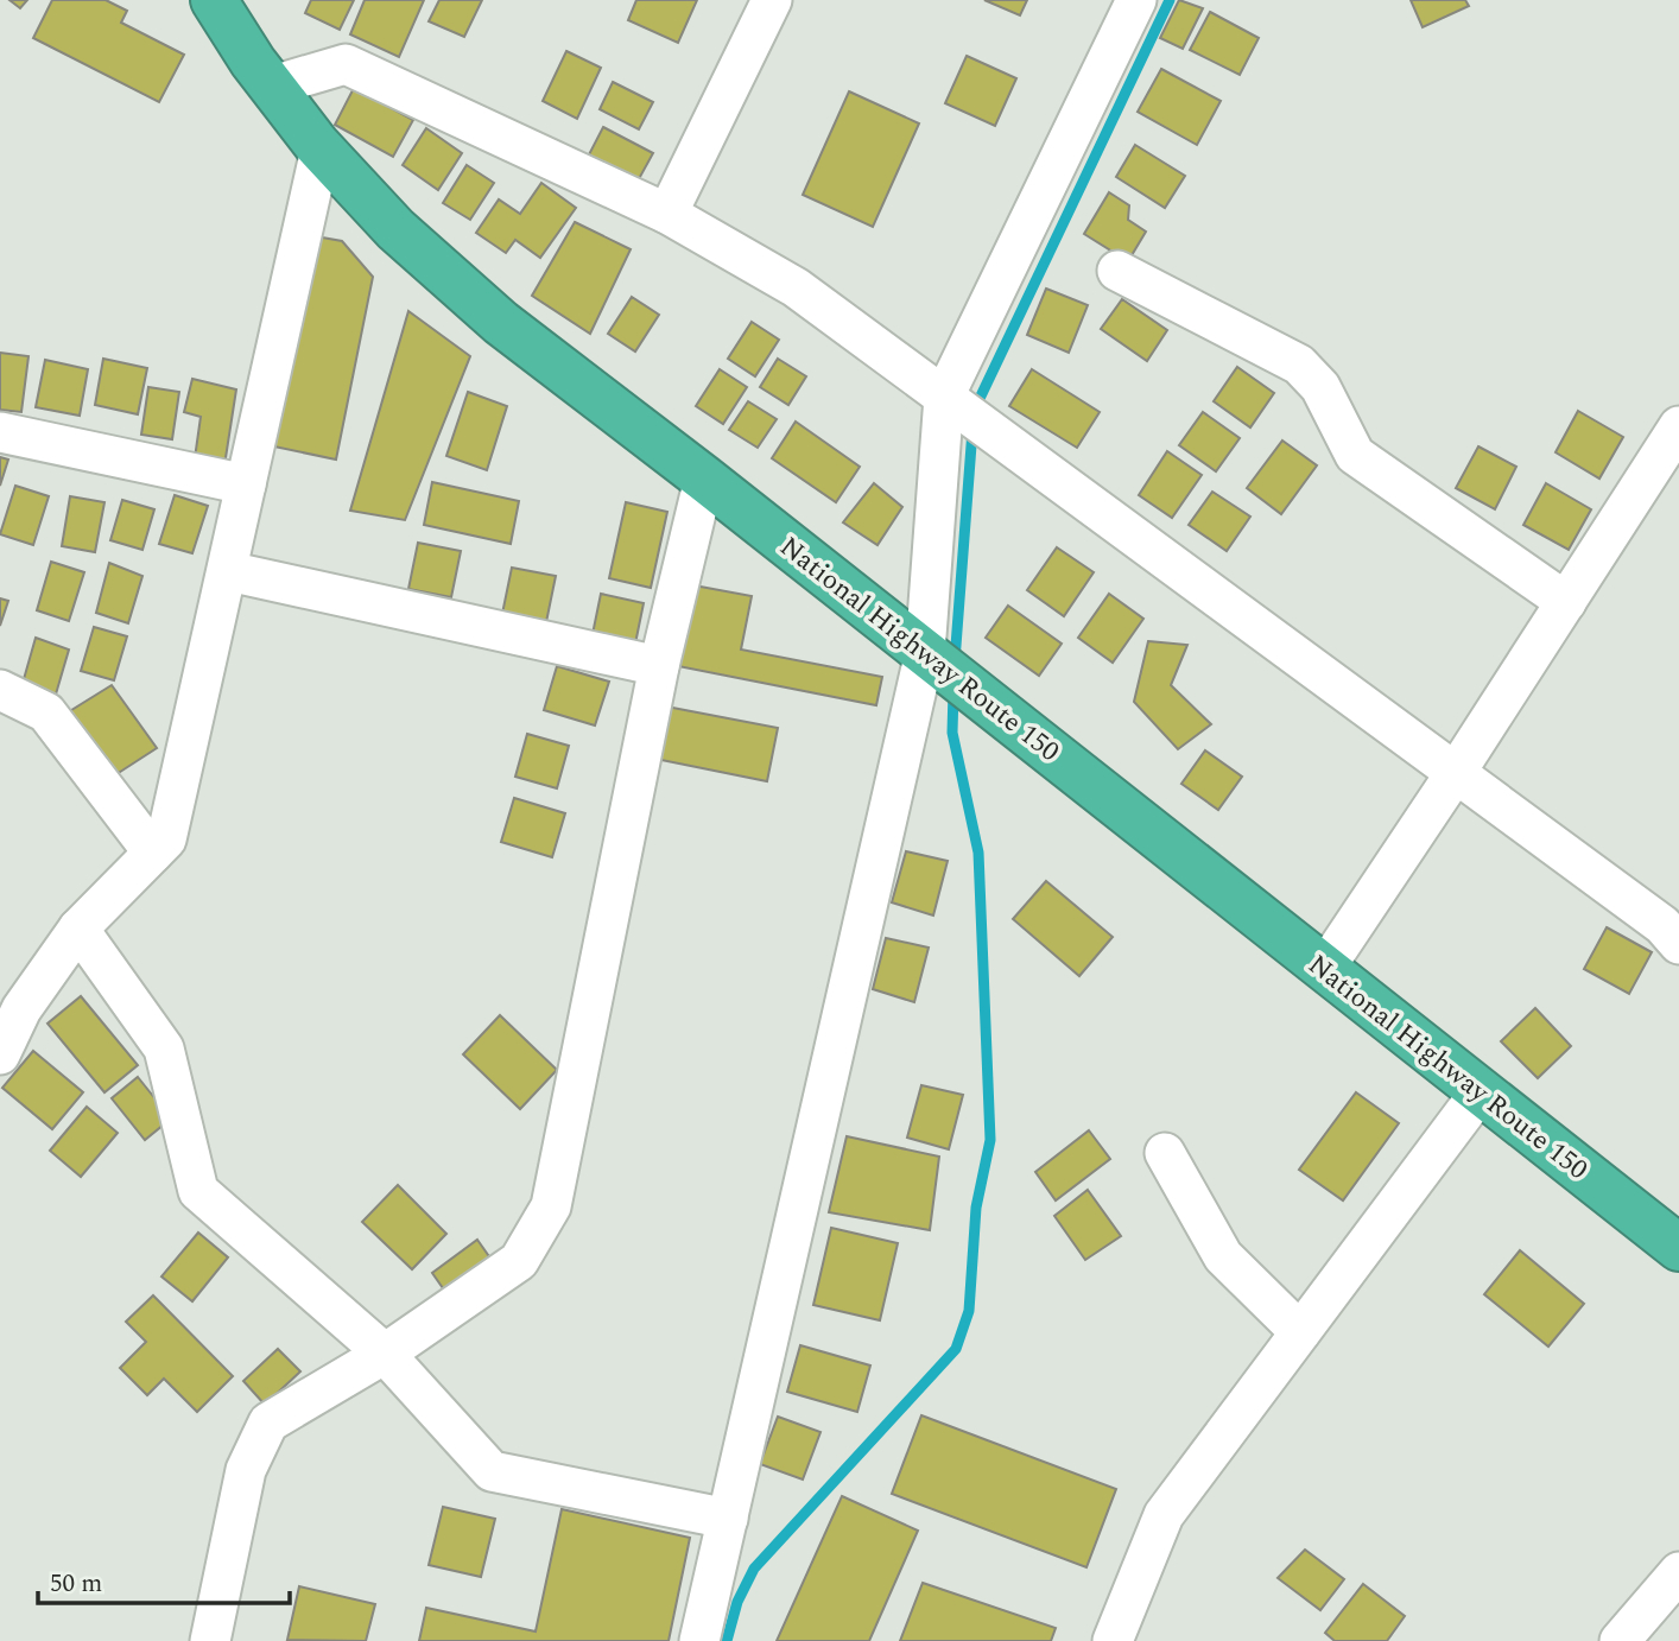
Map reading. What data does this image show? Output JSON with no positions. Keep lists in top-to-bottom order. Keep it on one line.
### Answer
{"streets":{"highway":["National Highway Route 150"]},"scale_bar":"50 m"}
